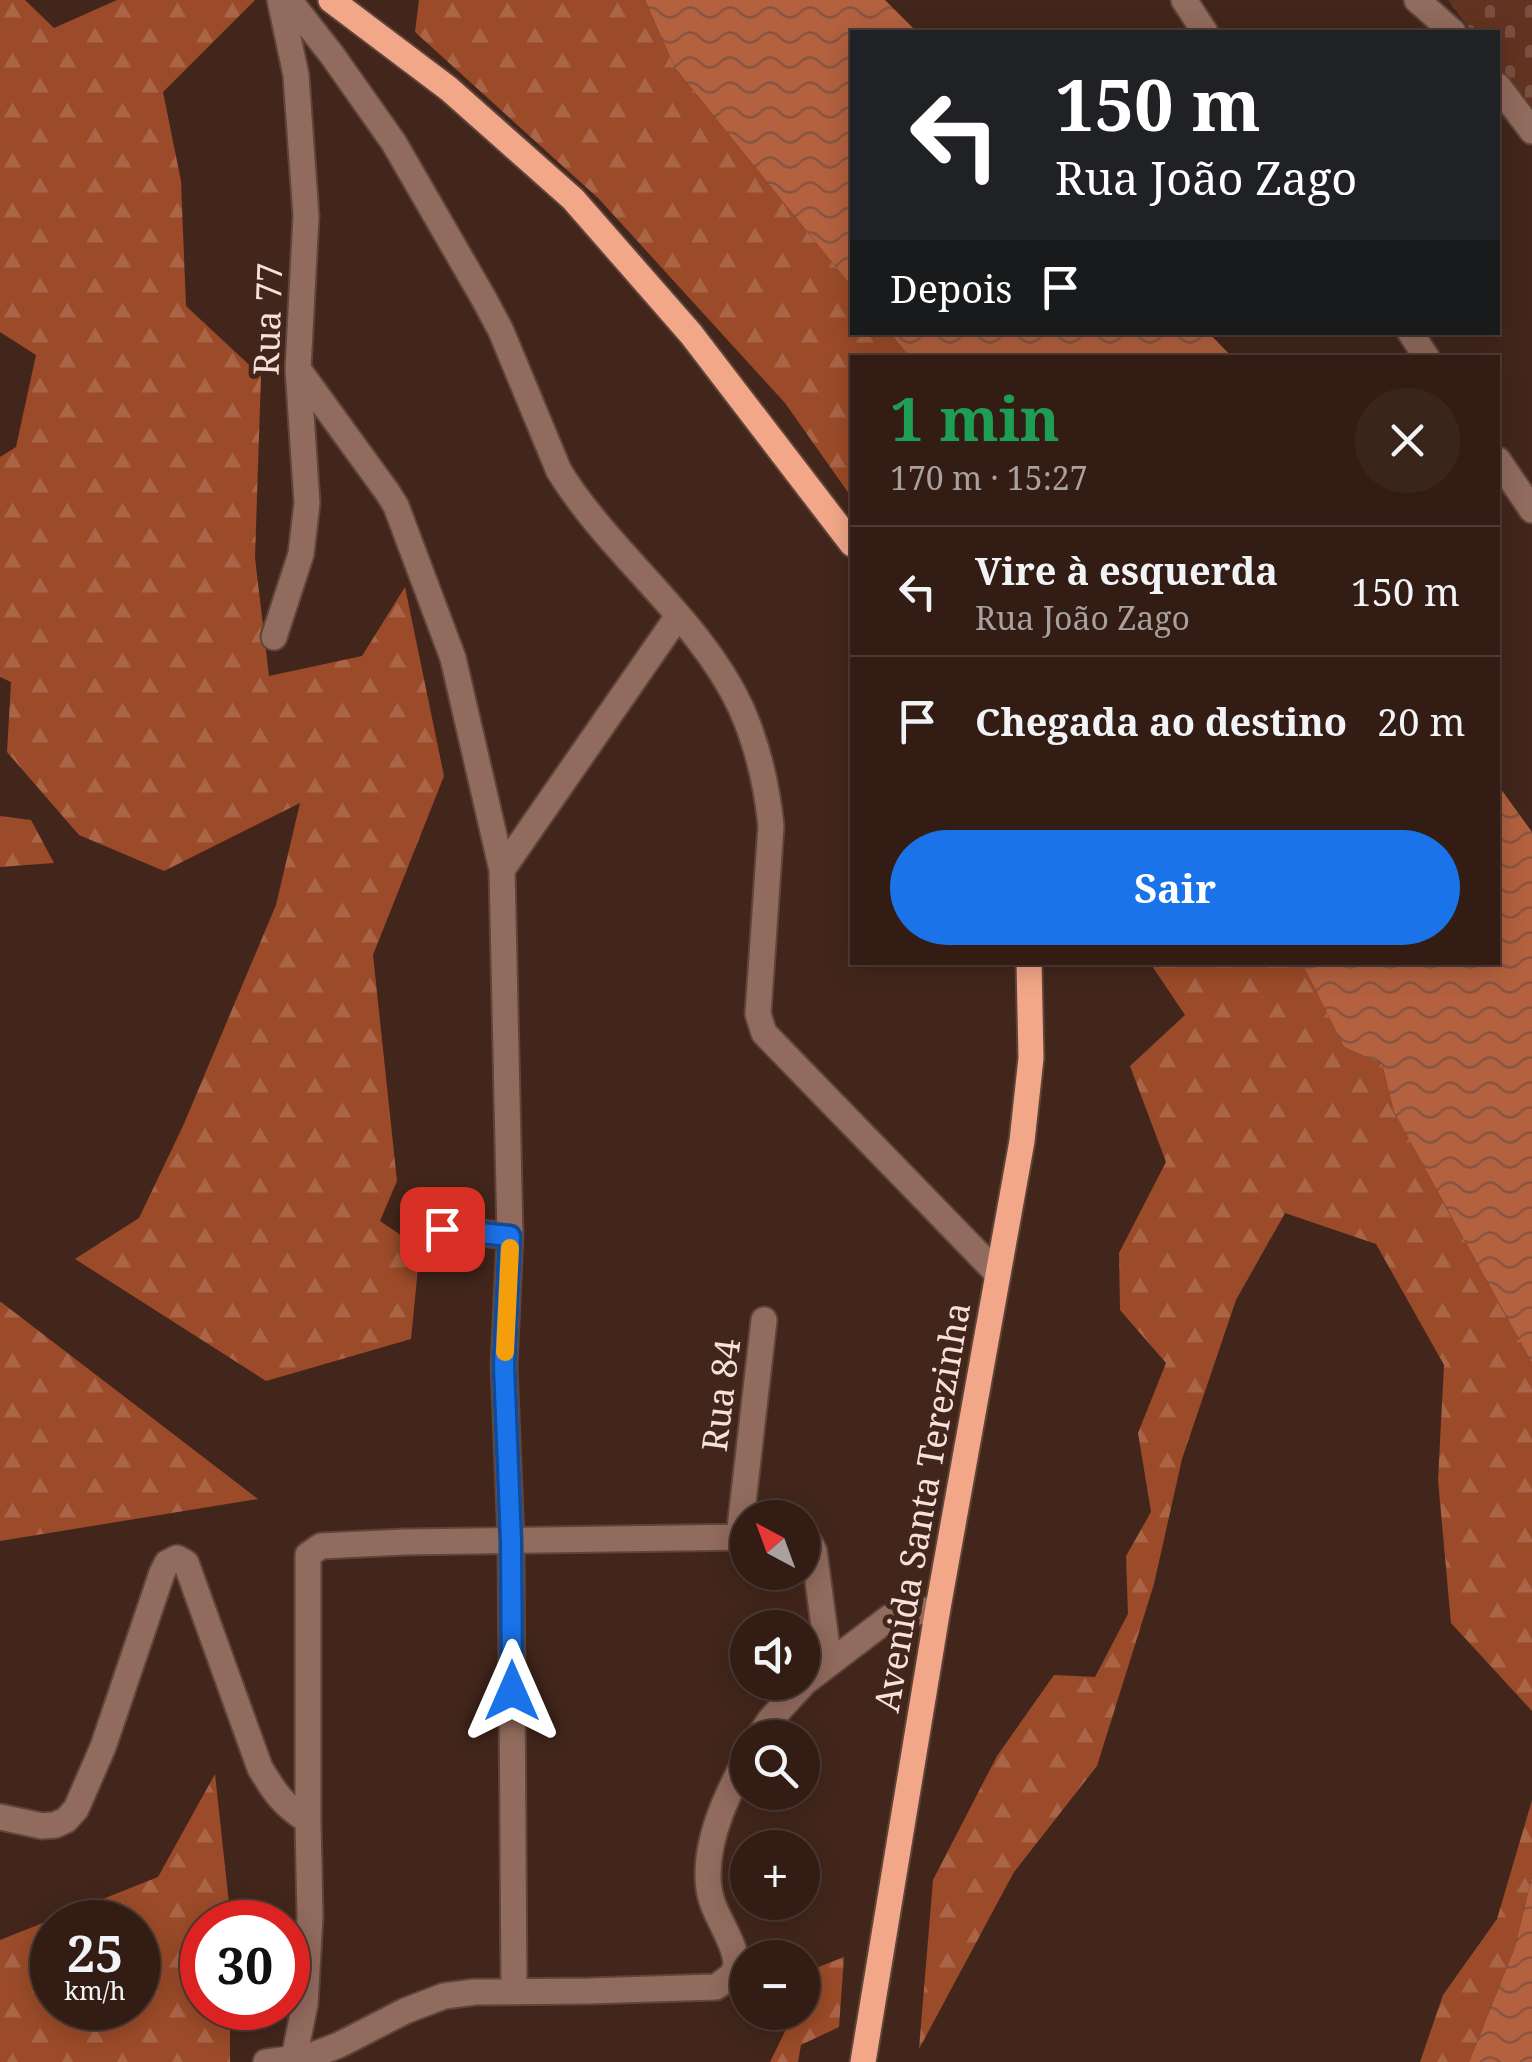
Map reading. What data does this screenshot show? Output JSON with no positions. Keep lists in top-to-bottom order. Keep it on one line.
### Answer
{"streets":{"main road":["Avenida Santa Terezinha"],"street":["Rua 77","Rua 84"]},"north":"top left","page":{"turn":["150 m","Rua João Zago"],"then":"Depois","heading":["1 min","170 m · 15:27"],"list":[{"name":"Vire à esquerda","note":"Rua João Zago","value":"150 m"},{"name":"Chegada ao destino","value":"20 m"}],"buttons":"Sair","map_buttons":["+","−"],"speed":"25 km/h","limit":"30"}}
